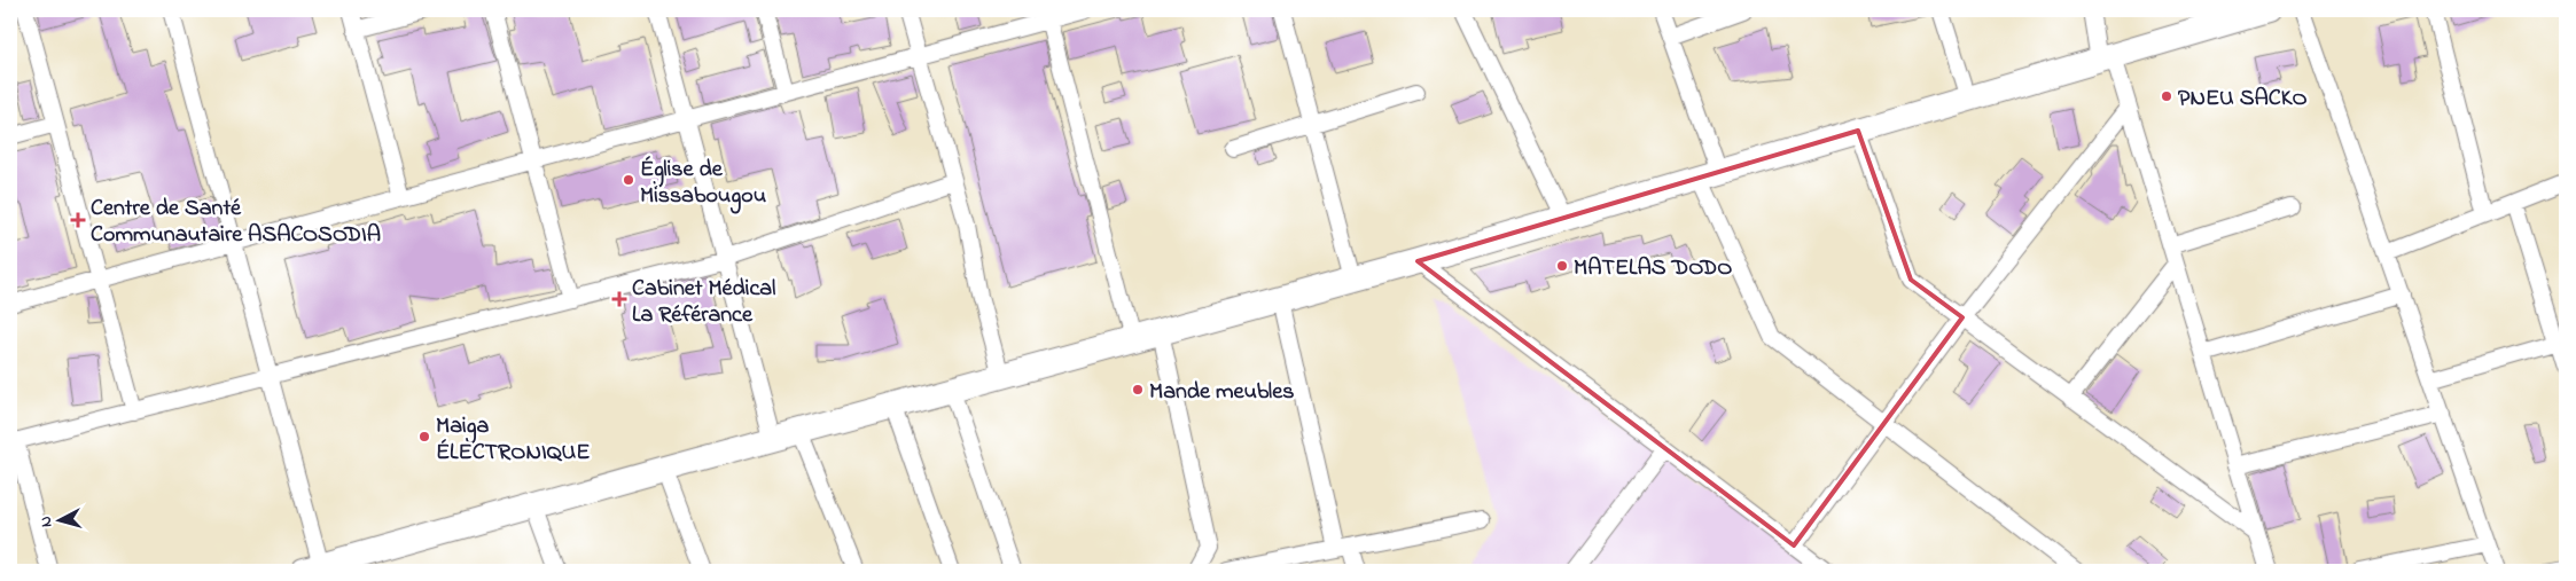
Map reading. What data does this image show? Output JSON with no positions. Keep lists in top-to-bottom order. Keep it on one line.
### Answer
{"places":{"other":["PNEU SACKO","Église de Missabougou","MATELAS DODO","Mande meubles","Maiga ÉLECTRONIQUE"],"health":["Centre de Santé Communautaire ASACOSODIA","Cabinet Médical La Référance"]},"north":"left"}
